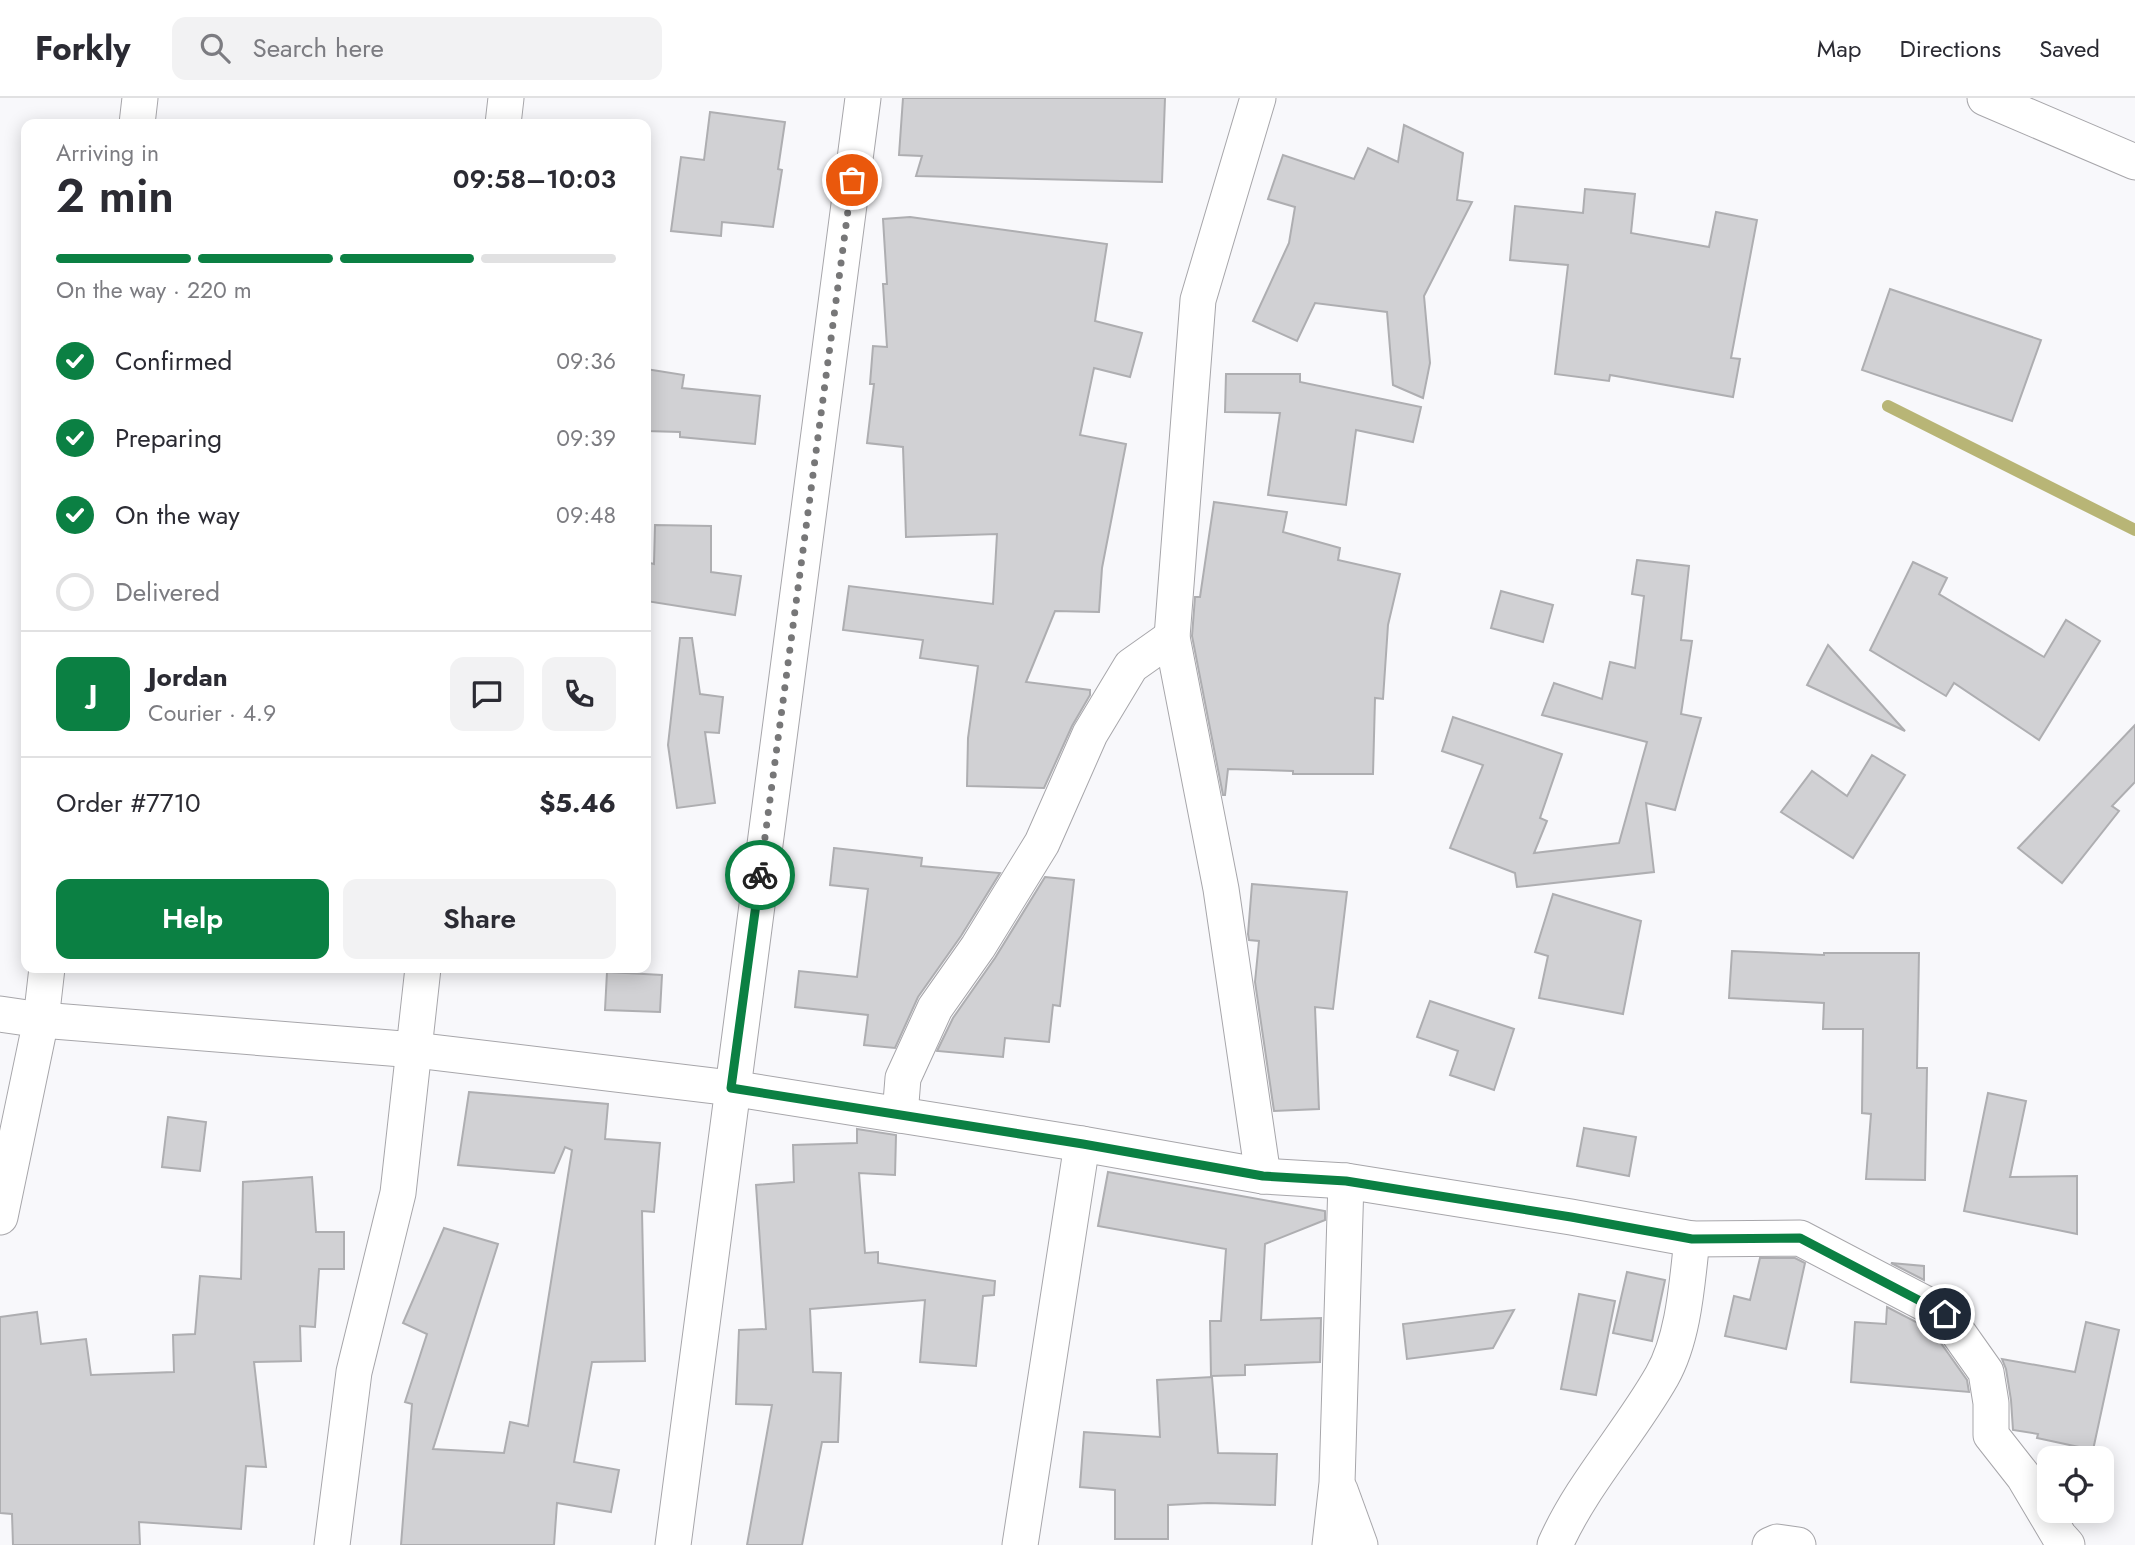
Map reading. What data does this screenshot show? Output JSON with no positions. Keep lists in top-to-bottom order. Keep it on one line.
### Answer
{"page":{"header":"Forkly","search":"Search here","nav":["Map","Directions","Saved"],"heading":["2 min","Arriving in","09:58–10:03"],"panel":["Jordan","Courier · 4.9","Order #7710","$5.46"],"bar":"On the way · 220 m","list":[["Confirmed","09:36"],["Preparing","09:39"],["On the way","09:48"],"Delivered"],"round":"J","buttons":["Help","Share"]}}
